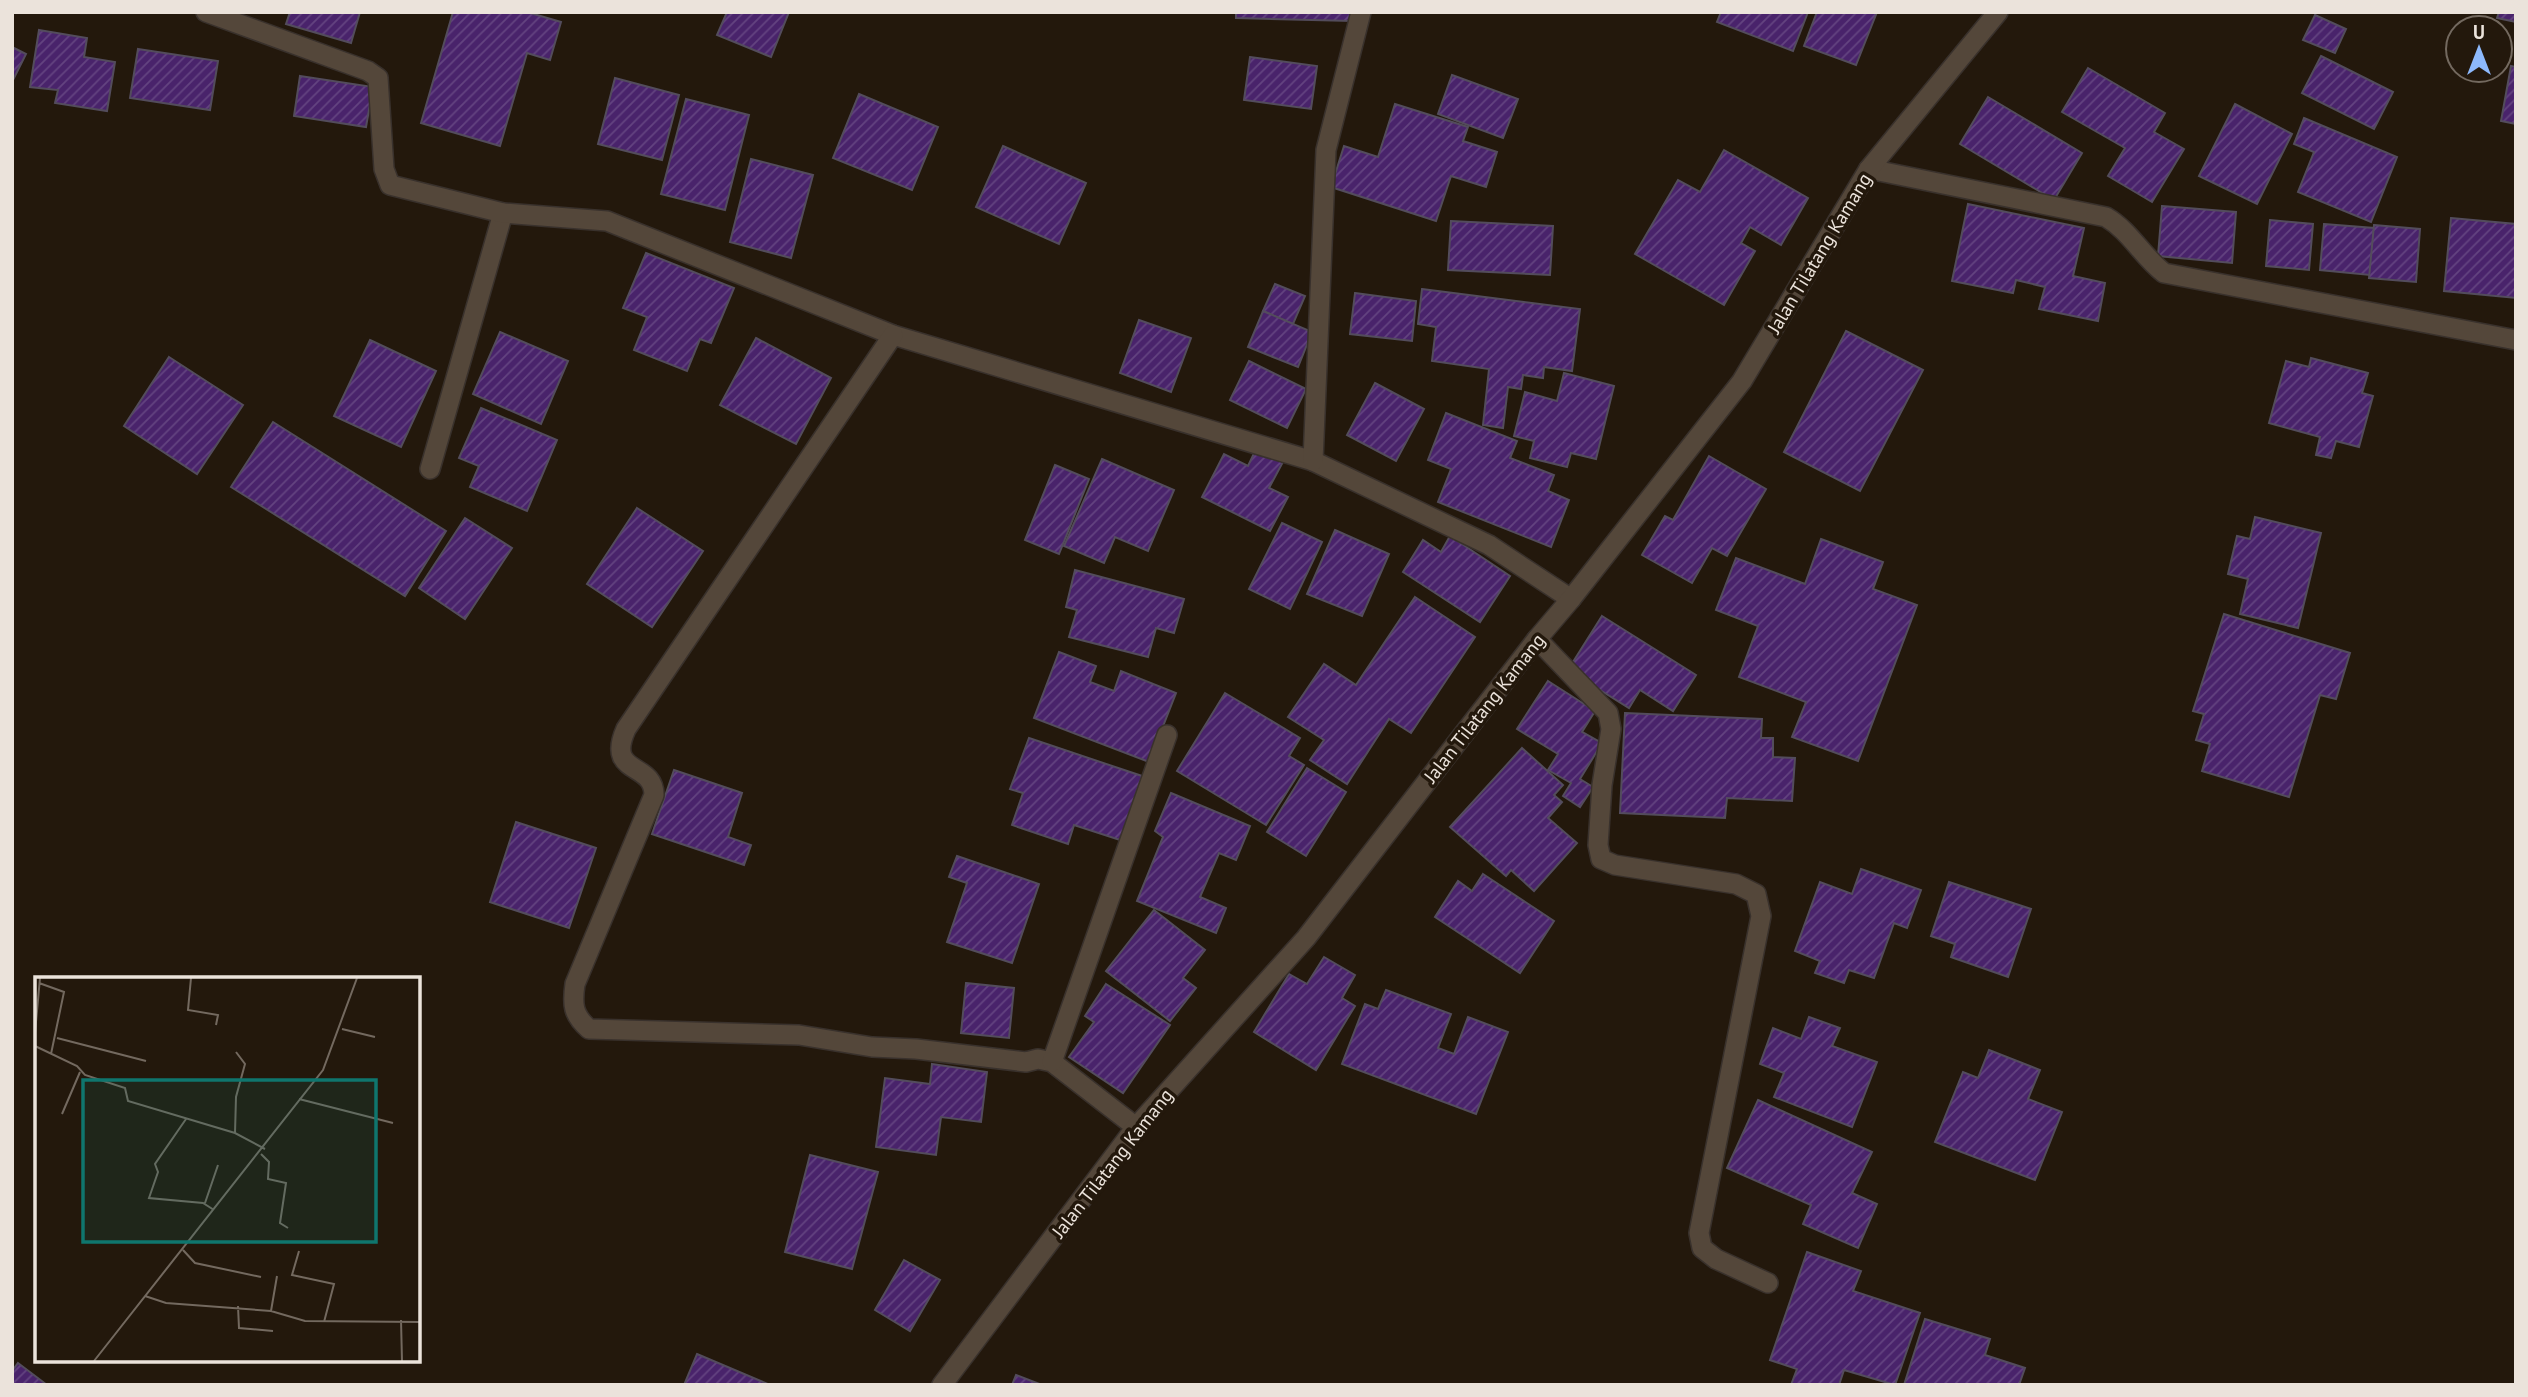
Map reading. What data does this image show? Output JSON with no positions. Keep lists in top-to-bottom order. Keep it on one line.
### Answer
{"streets":{"street":["Jalan Tilatang Kamang"]},"north":"top"}
